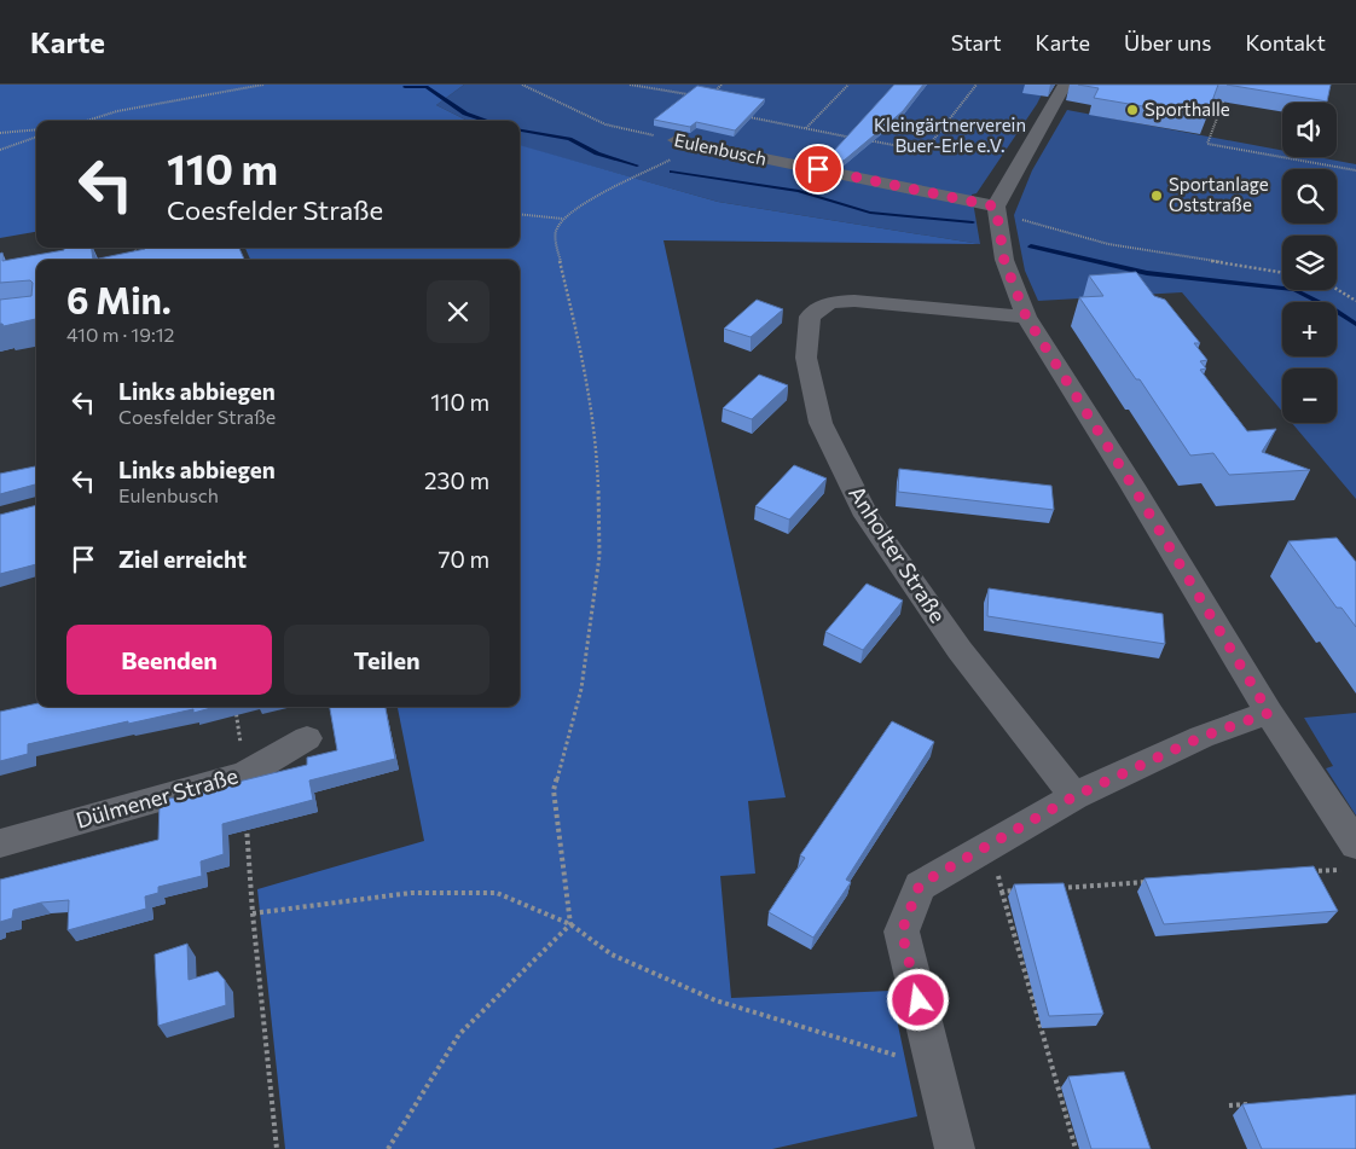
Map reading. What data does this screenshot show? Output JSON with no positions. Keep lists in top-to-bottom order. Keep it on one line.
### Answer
{"streets":{"street":["Eulenbusch","Anholter Straße","Dülmener Straße"]},"parks":["Kleingärtnerverein Buer-Erle e.V."],"places":["Sporthalle","Sportanlage Oststraße"],"page":{"header":"Karte","nav":["Start","Karte","Über uns","Kontakt"],"map_buttons":["+","−"],"turn":["110 m","Coesfelder Straße"],"heading":["6 Min.","410 m · 19:12"],"list":[{"name":"Links abbiegen","note":"Coesfelder Straße","value":"110 m"},{"name":"Links abbiegen","note":"Eulenbusch","value":"230 m"},{"name":"Ziel erreicht","value":"70 m"}],"buttons":["Beenden","Teilen"]}}
